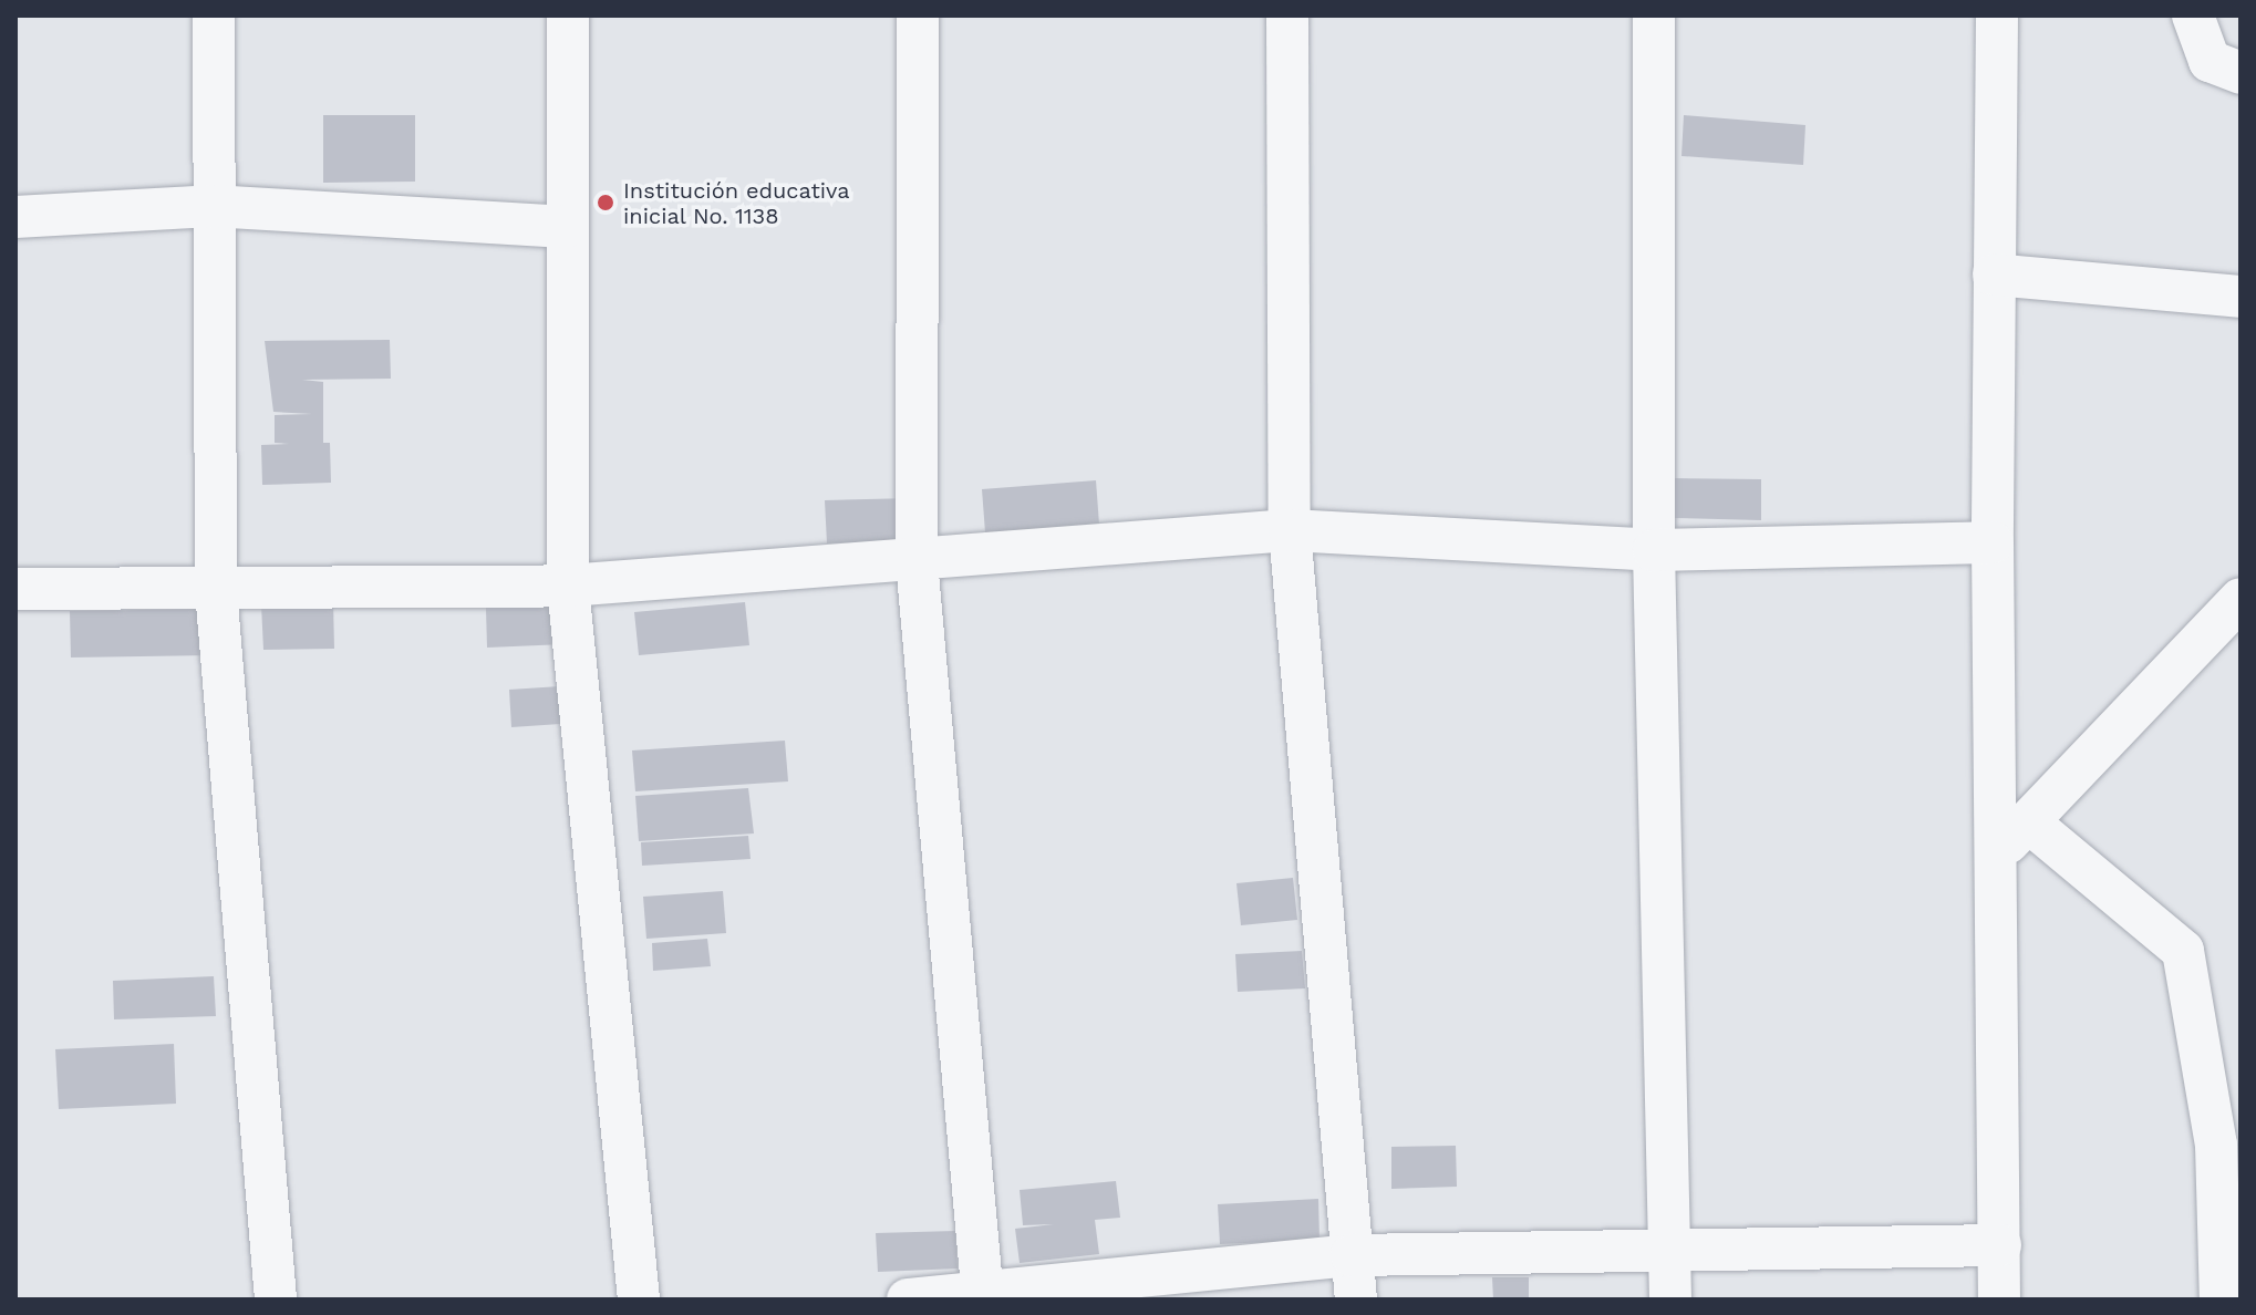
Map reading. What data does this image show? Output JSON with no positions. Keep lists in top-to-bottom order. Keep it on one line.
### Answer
{"places":["Institución educativa inicial No. 1138"]}
